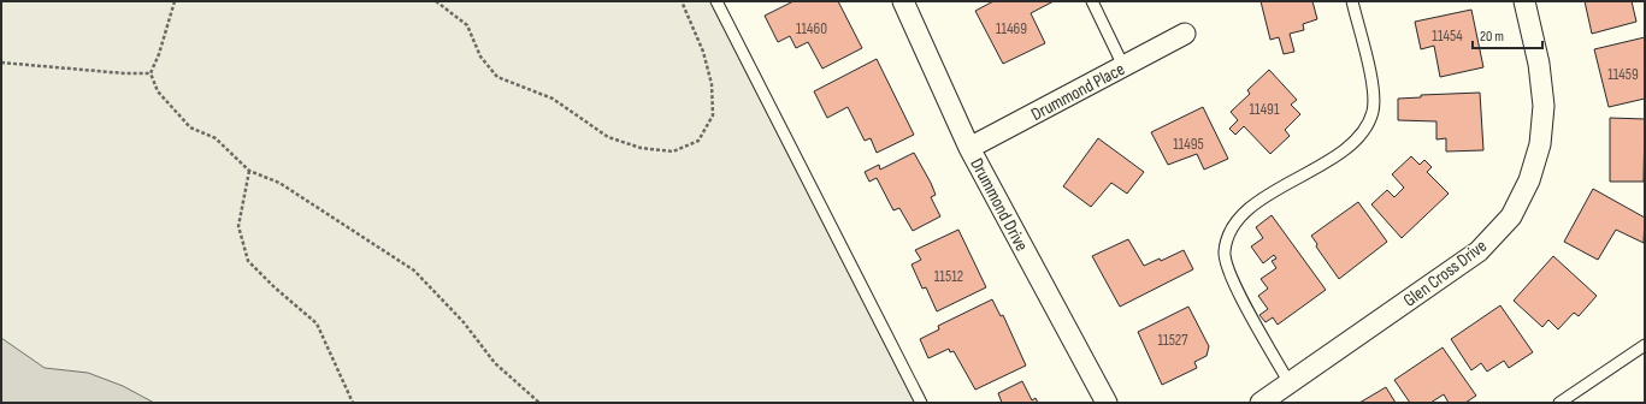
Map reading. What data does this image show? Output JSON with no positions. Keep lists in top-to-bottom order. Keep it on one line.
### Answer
{"streets":{"street":["Drummond Place","Drummond Drive","Glen Cross Drive"]},"crossings":[["Drummond Place","Drummond Drive"]],"house_numbers":["11460","11469","11454","11459","11491","11495","11512","11527"],"scale_bar":"20 m"}
